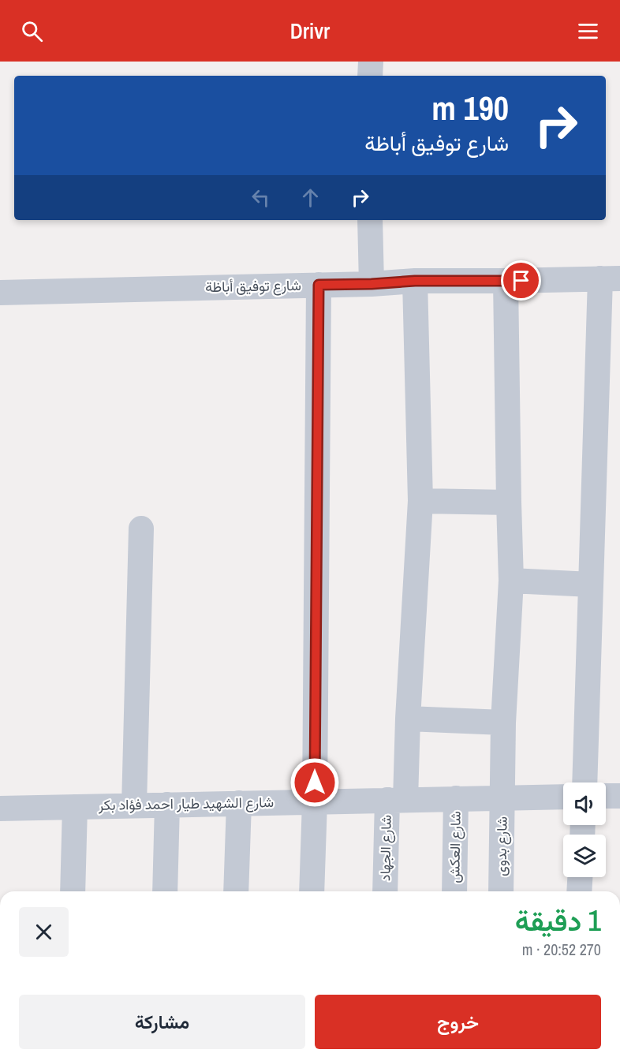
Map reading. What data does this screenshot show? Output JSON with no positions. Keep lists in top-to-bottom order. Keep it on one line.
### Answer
{"streets":{"street":["شارع توفيق أباظة","شارع الشهيد طيار احمد فؤاد بكر","شارع بدوى","شارع العكش","شارع الجهاد"]},"crossings":[["شارع توفيق أباظة","شارع بدوى"],["شارع توفيق أباظة","شارع الجهاد"],["شارع الشهيد طيار احمد فؤاد بكر","شارع بدوى"],["شارع الشهيد طيار احمد فؤاد بكر","شارع العكش"],["شارع الشهيد طيار احمد فؤاد بكر","شارع الجهاد"]],"page":{"header":"Drivr","turn":["190 m","شارع توفيق أباظة"],"heading":["1 دقيقة","270 m · 20:52"],"buttons":["خروج","مشاركة"]}}
